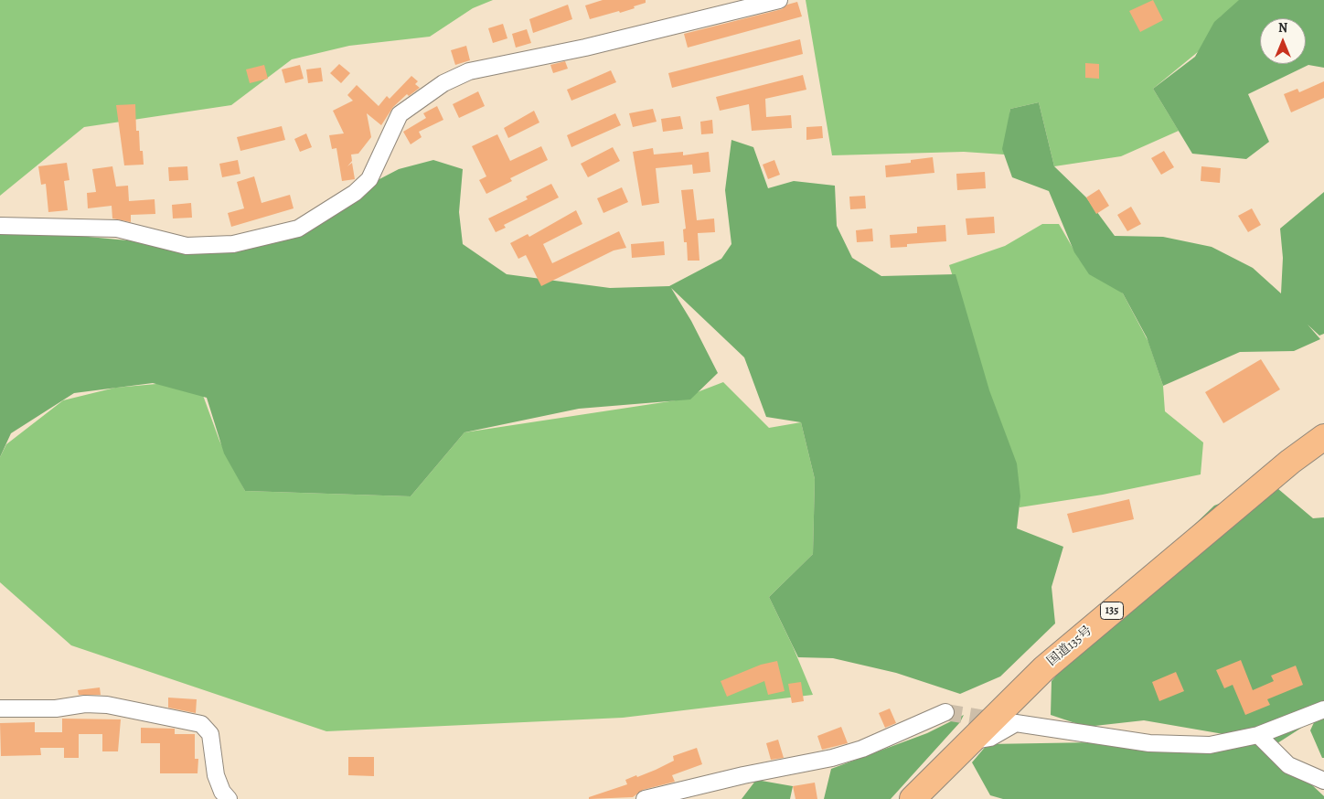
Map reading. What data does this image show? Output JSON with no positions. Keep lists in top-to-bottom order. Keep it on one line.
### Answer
{"streets":{"highway":["135","国道135号"]},"north":"top"}
